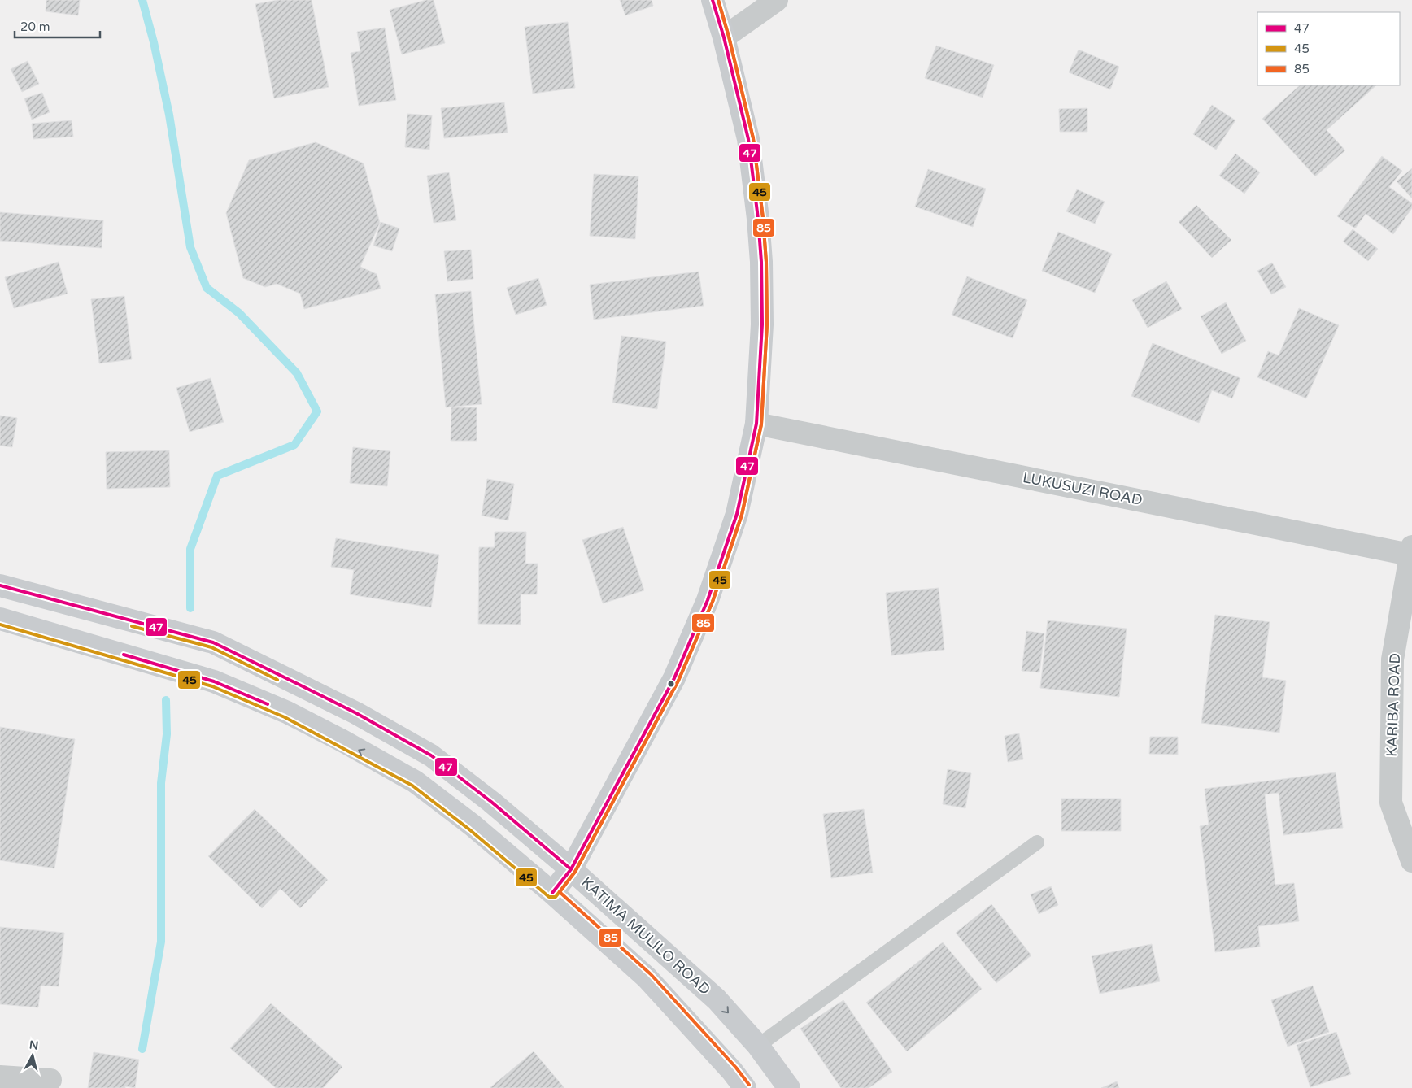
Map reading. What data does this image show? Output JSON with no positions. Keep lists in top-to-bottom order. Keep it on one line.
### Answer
{"streets":{"main road":["KATIMA MULILO ROAD"],"street":["LUKUSUZI ROAD","KARIBA ROAD"]},"crossings":[["LUKUSUZI ROAD","KARIBA ROAD"]],"lines":["transit line 47","transit line 45","transit line 85"],"legend":["47","45","85"],"scale_bar":"20 m","north":"top"}
